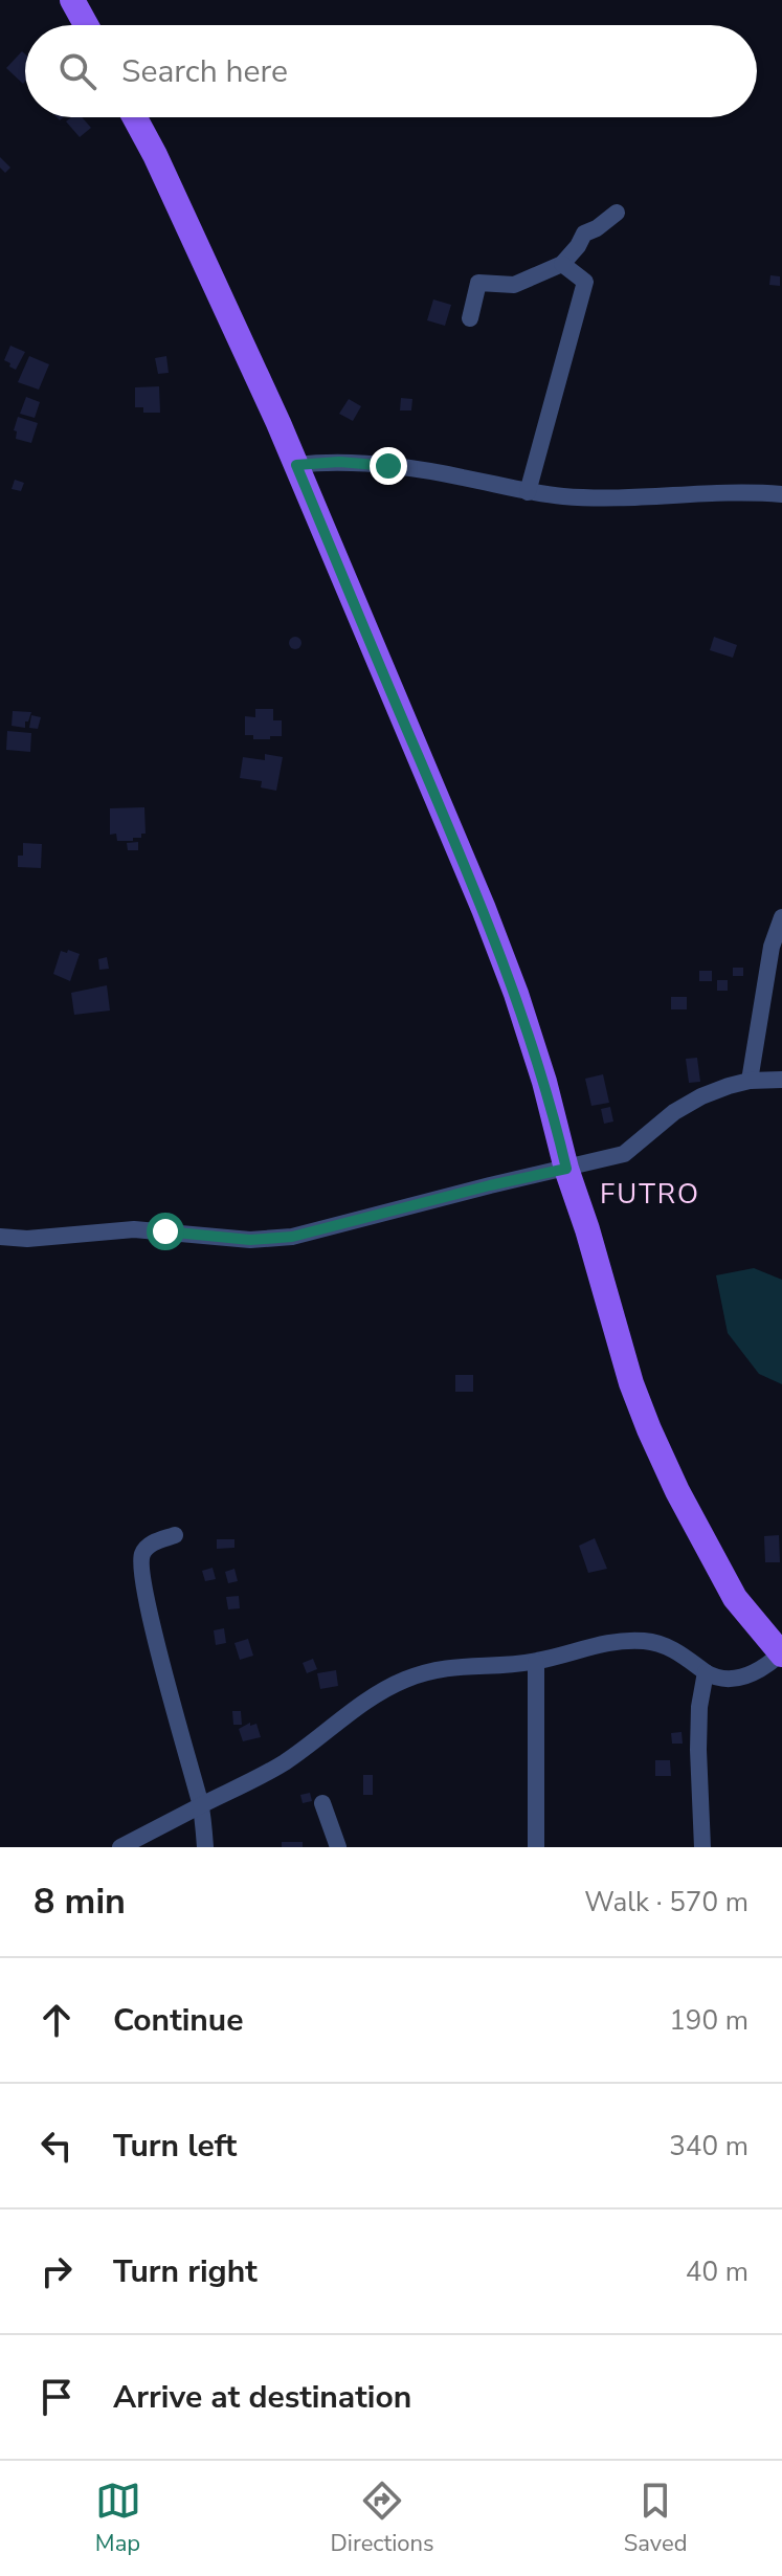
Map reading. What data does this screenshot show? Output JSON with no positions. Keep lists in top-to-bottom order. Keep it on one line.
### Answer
{"districts":["FUTRO"],"page":{"search":"Search here","heading":["8 min","Walk · 570 m"],"list":[["Continue","190 m"],["Turn left","340 m"],["Turn right","40 m"],"Arrive at destination"],"nav":["Map","Directions","Saved"]}}
